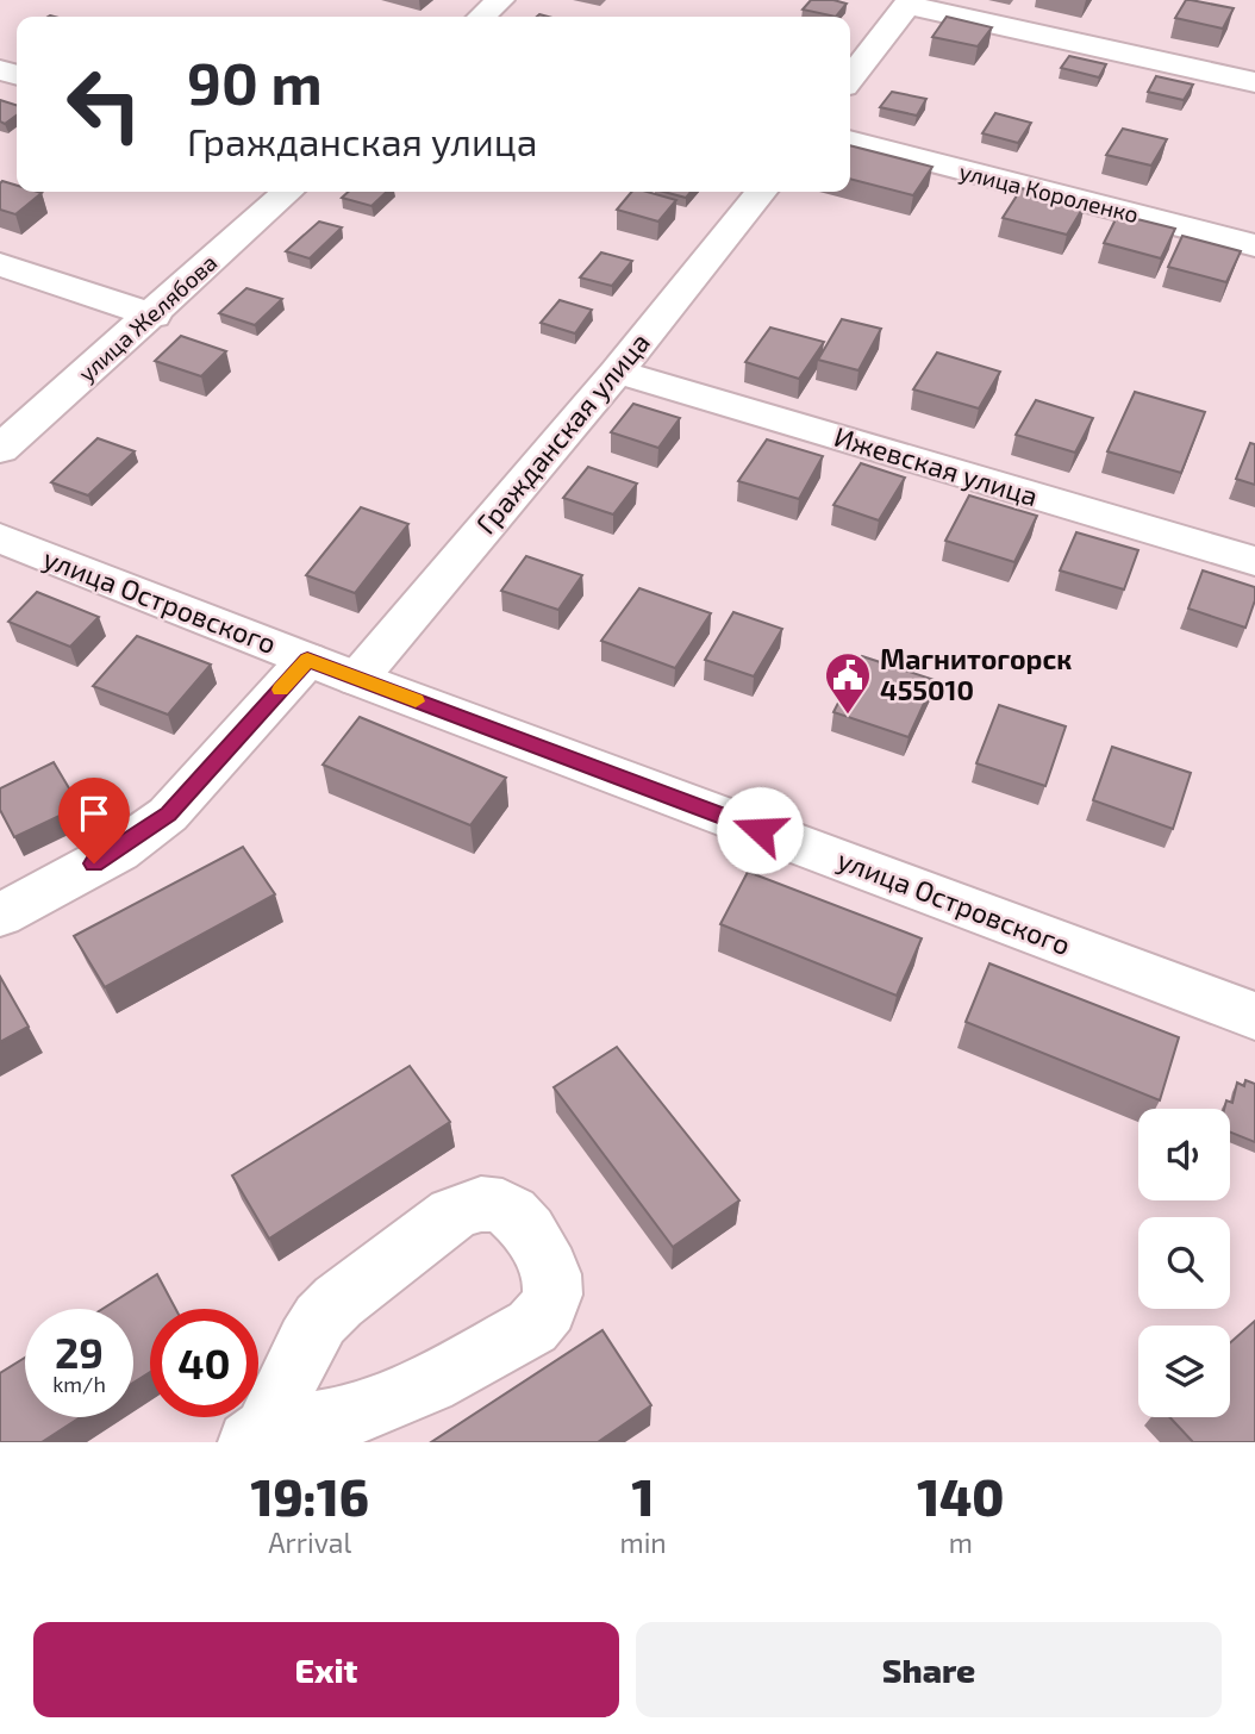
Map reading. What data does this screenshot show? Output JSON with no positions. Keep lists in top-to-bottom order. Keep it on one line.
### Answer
{"streets":{"street":["улица Короленко","улица Желябова","Гражданская улица","Ижевская улица","улица Островского"]},"crossings":[["Гражданская улица","Ижевская улица"],["Гражданская улица","улица Островского"]],"places":{"public building":["Магнитогорск 455010"]},"page":{"turn":["90 m","Гражданская улица"],"speed":"29 km/h","limit":"40","eta":["19:16","Arrival","1","min","140","m"],"buttons":["Exit","Share"]}}
